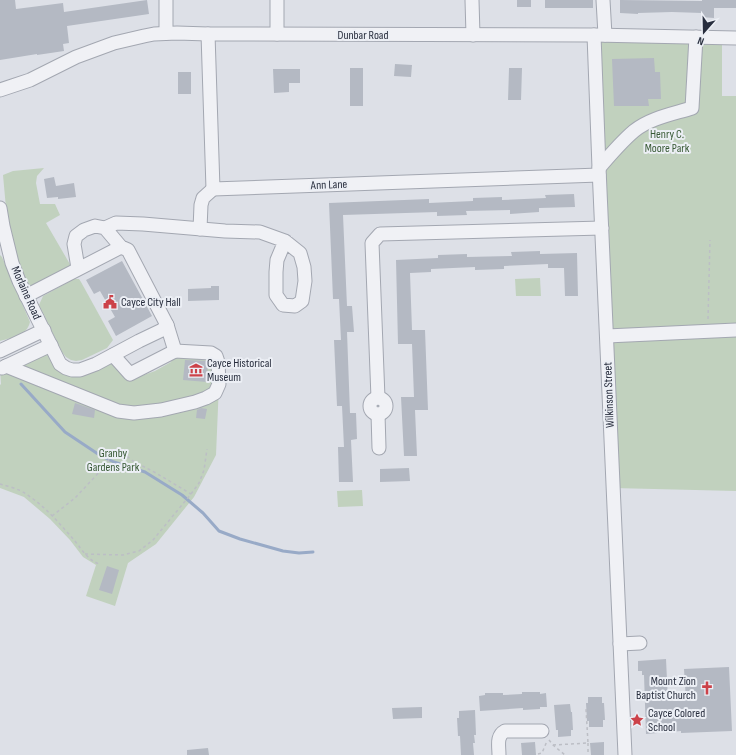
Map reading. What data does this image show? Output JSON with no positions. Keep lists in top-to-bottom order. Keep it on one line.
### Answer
{"streets":{"street":["Dunbar Road","Ann Lane","Morlaine Road","Wilkinson Street"]},"crossings":[["Dunbar Road","Wilkinson Street"],["Ann Lane","Wilkinson Street"]],"parks":["Henry C. Moore Park","Granby Gardens Park"],"places":{"public building":["Cayce City Hall"],"museum":["Cayce Historical Museum"],"church":["Mount Zion Baptist Church"],"place":["Cayce Colored School"]},"north":"bottom"}
